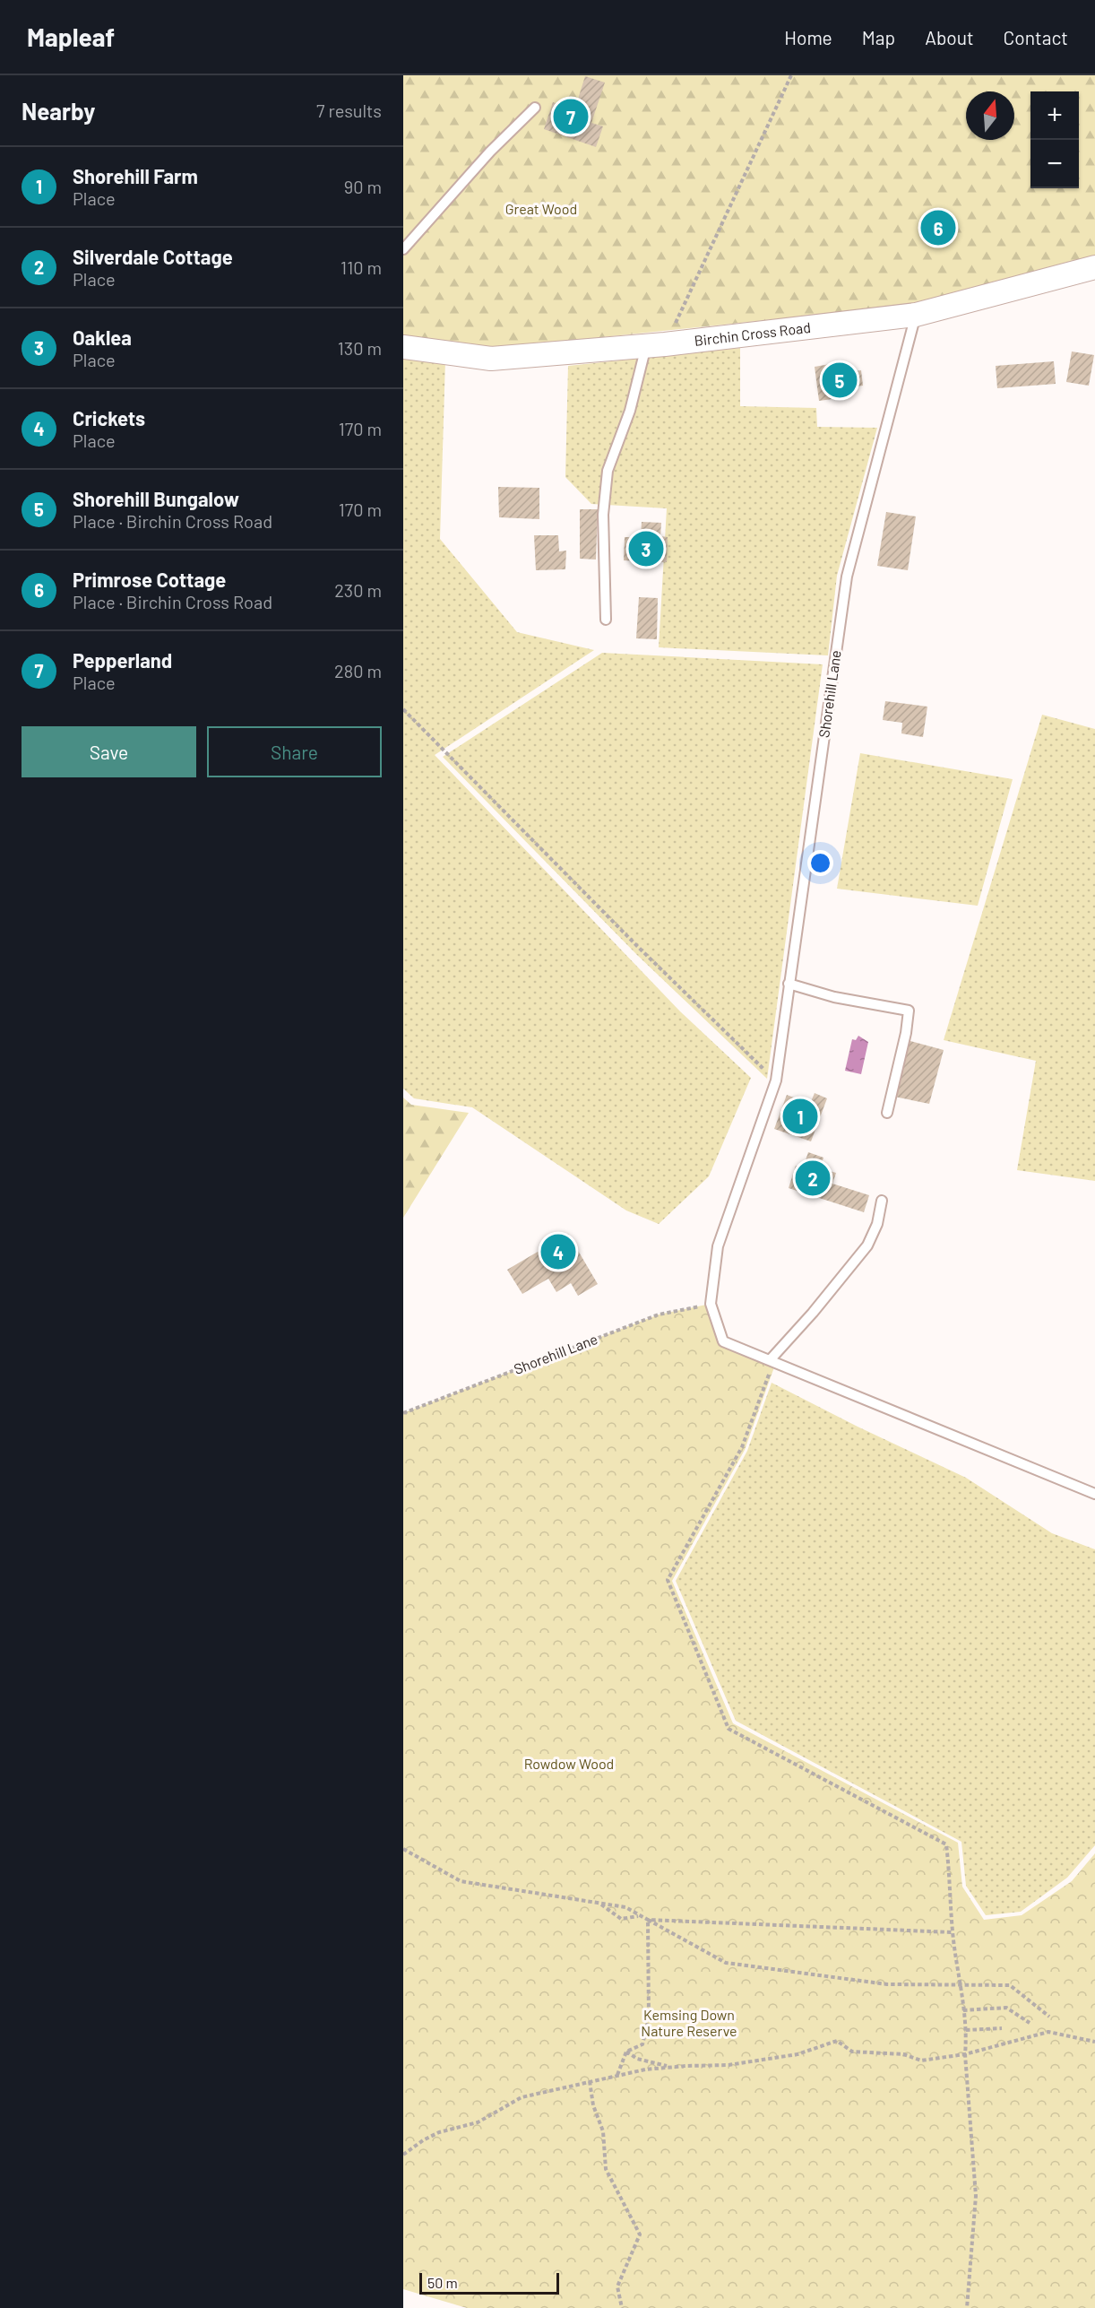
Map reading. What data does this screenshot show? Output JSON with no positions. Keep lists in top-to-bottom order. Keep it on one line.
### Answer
{"streets":{"street":["Birchin Cross Road"],"lane":["Shorehill Lane"]},"crossings":[["Birchin Cross Road","Shorehill Lane"]],"parks":["Great Wood","Rowdow Wood","Kemsing Down Nature Reserve"],"scale_bar":"50 m","north":"top","page":{"header":"Mapleaf","nav":["Home","Map","About","Contact"],"heading":["Nearby","7 results"],"map_buttons":["+","−"],"pins":["7","6","5","3","1","2","4"],"list":[{"mark":"1","name":"Shorehill Farm","note":"Place","value":"90 m"},{"mark":"2","name":"Silverdale Cottage","note":"Place","value":"110 m"},{"mark":"3","name":"Oaklea","note":"Place","value":"130 m"},{"mark":"4","name":"Crickets","note":"Place","value":"170 m"},{"mark":"5","name":"Shorehill Bungalow","note":"Place · Birchin Cross Road","value":"170 m"},{"mark":"6","name":"Primrose Cottage","note":"Place · Birchin Cross Road","value":"230 m"},{"mark":"7","name":"Pepperland","note":"Place","value":"280 m"}],"buttons":["Save","Share"],"scale":"50 m"}}
